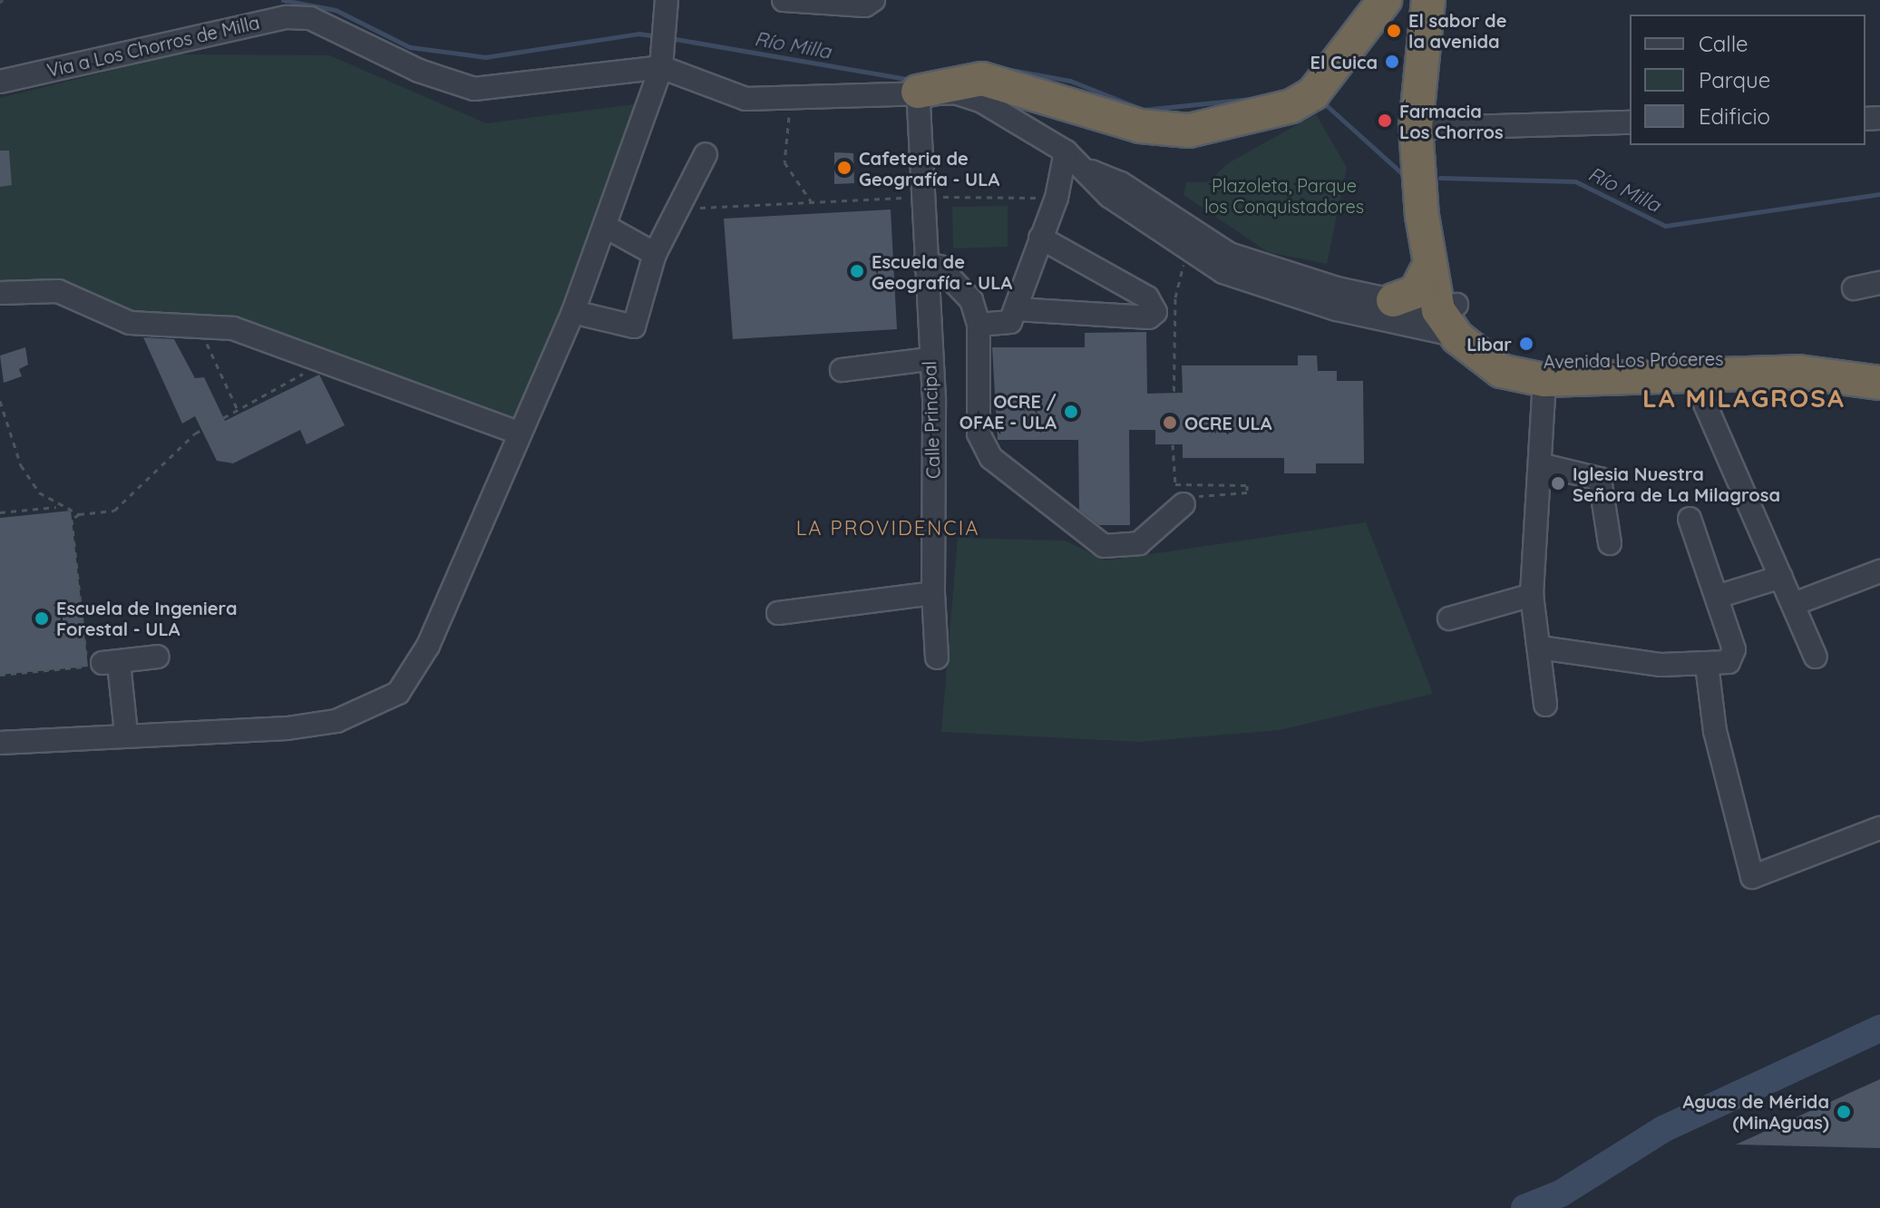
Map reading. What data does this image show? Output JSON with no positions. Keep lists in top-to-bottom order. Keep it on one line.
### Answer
{"streets":{"highway":["Avenida Los Próceres"],"street":["Via a Los Chorros de Milla","Calle Principal"]},"crossings":[["Via a Los Chorros de Milla","Avenida Los Próceres"],["Via a Los Chorros de Milla","Calle Principal"]],"districts":["LA MILAGROSA","LA PROVIDENCIA"],"water":["Río Milla"],"parks":["Plazoleta, Parque los Conquistadores"],"places":["El sabor de la avenida","El Cuica","Farmacia Los Chorros","Cafeteria de Geografía - ULA","Escuela de Geografía - ULA","Libar","OCRE / OFAE - ULA","OCRE ULA","Iglesia Nuestra Señora de La Milagrosa","Escuela de Ingeniera Forestal - ULA","Aguas de Mérida (MinAguas)"],"legend":["Calle","Parque","Edificio"]}
